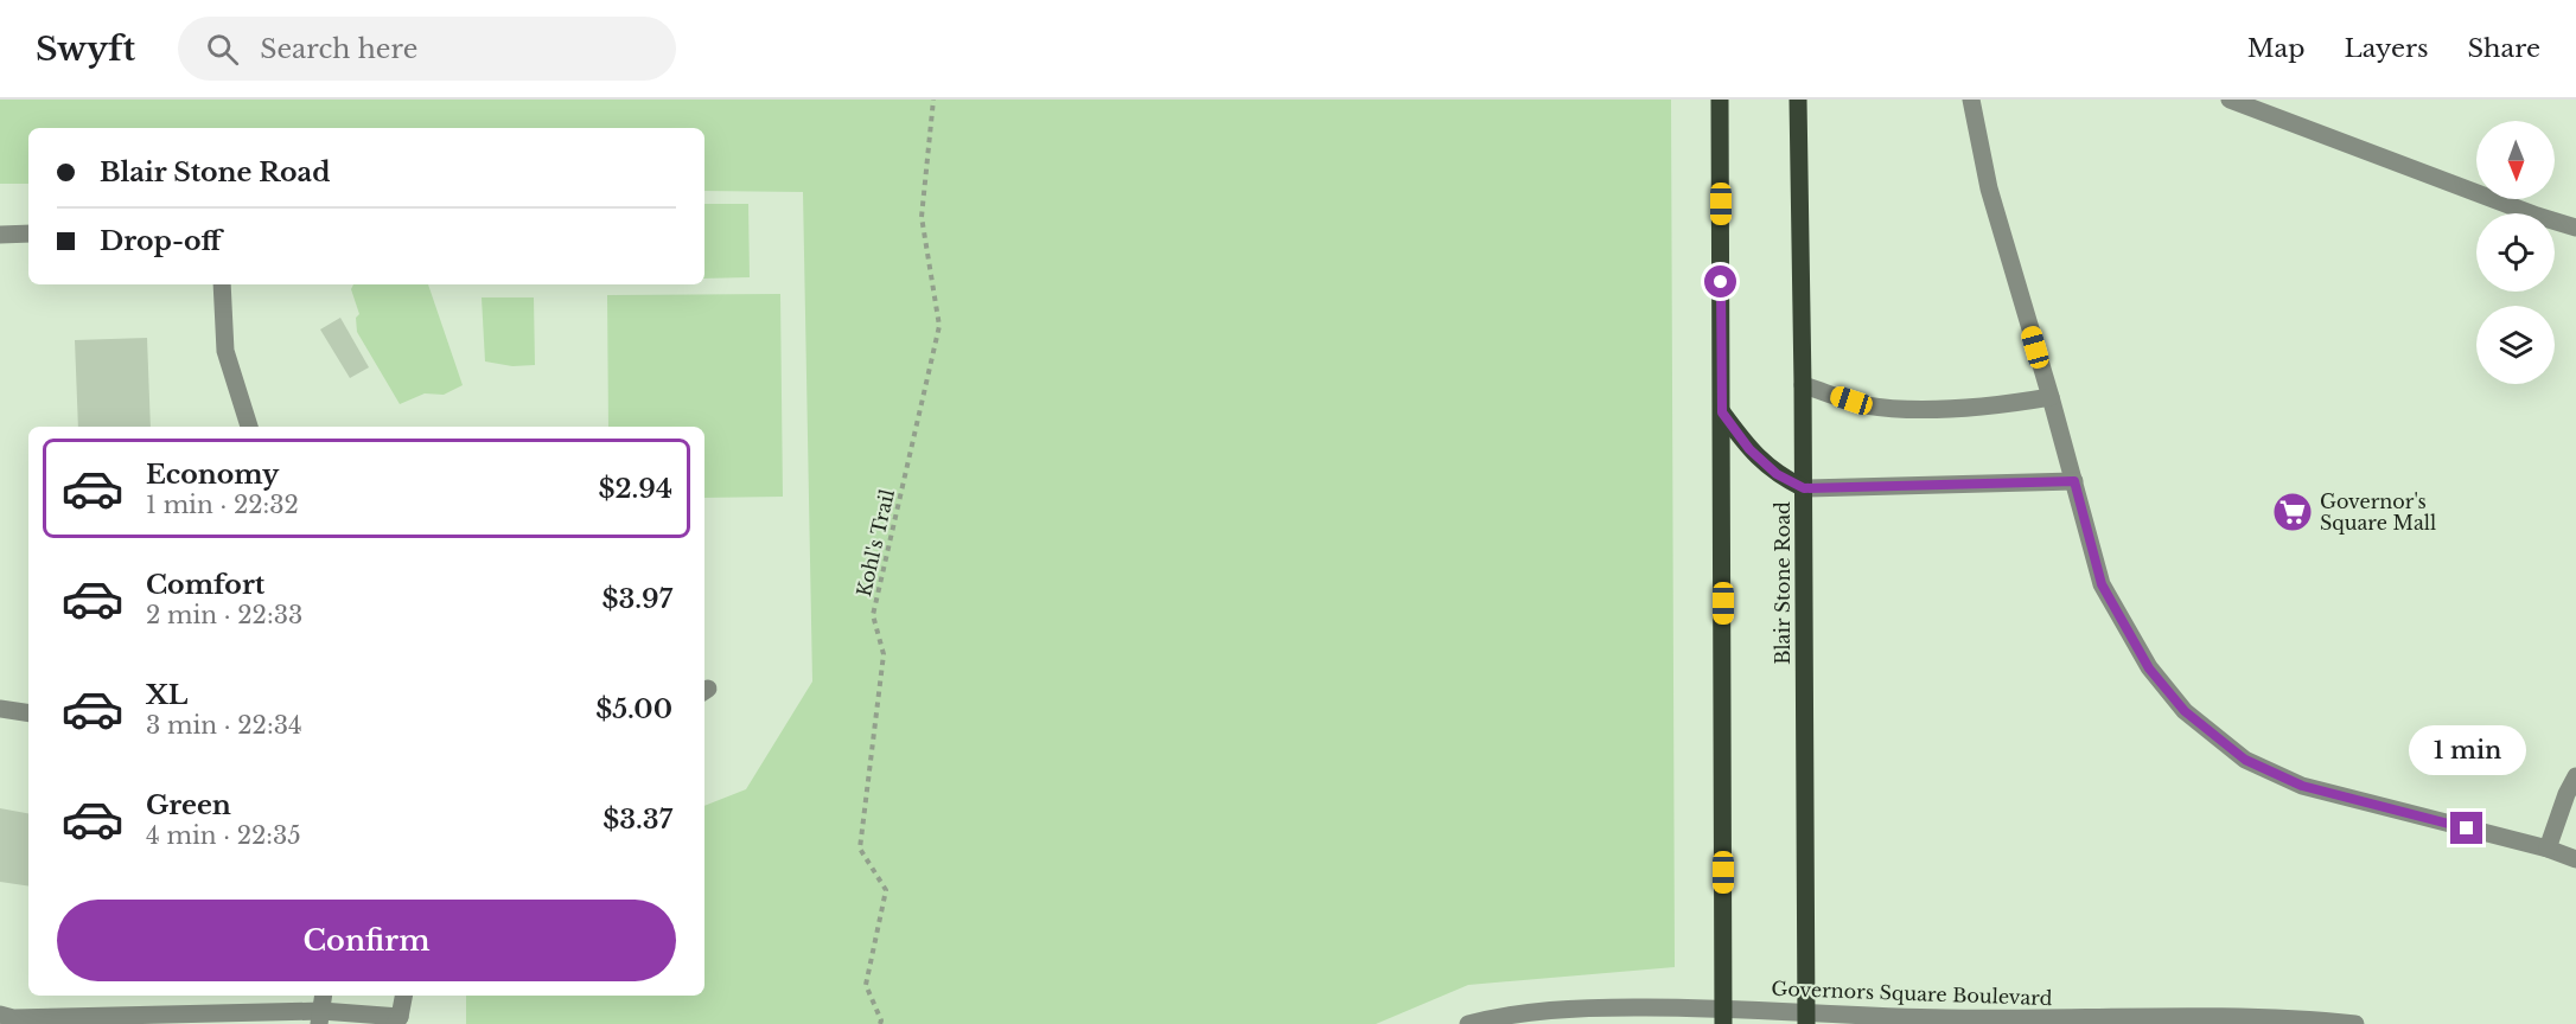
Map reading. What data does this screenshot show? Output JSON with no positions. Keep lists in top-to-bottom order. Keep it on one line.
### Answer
{"streets":{"main road":["Blair Stone Road"],"street":["Governors Square Boulevard"],"path":["Kohl's Trail"]},"crossings":[["Blair Stone Road","Governors Square Boulevard"]],"places":{"supermarket":["Governor's Square Mall"]},"north":"bottom","page":{"header":"Swyft","search":"Search here","nav":["Map","Layers","Share"],"banner":["Blair Stone Road","Drop-off"],"list":[{"name":"Economy","note":"1 min · 22:32","value":"$2.94"},{"name":"Comfort","note":"2 min · 22:33","value":"$3.97"},{"name":"XL","note":"3 min · 22:34","value":"$5.00"},{"name":"Green","note":"4 min · 22:35","value":"$3.37"}],"bubble":"1 min","buttons":"Confirm"}}
